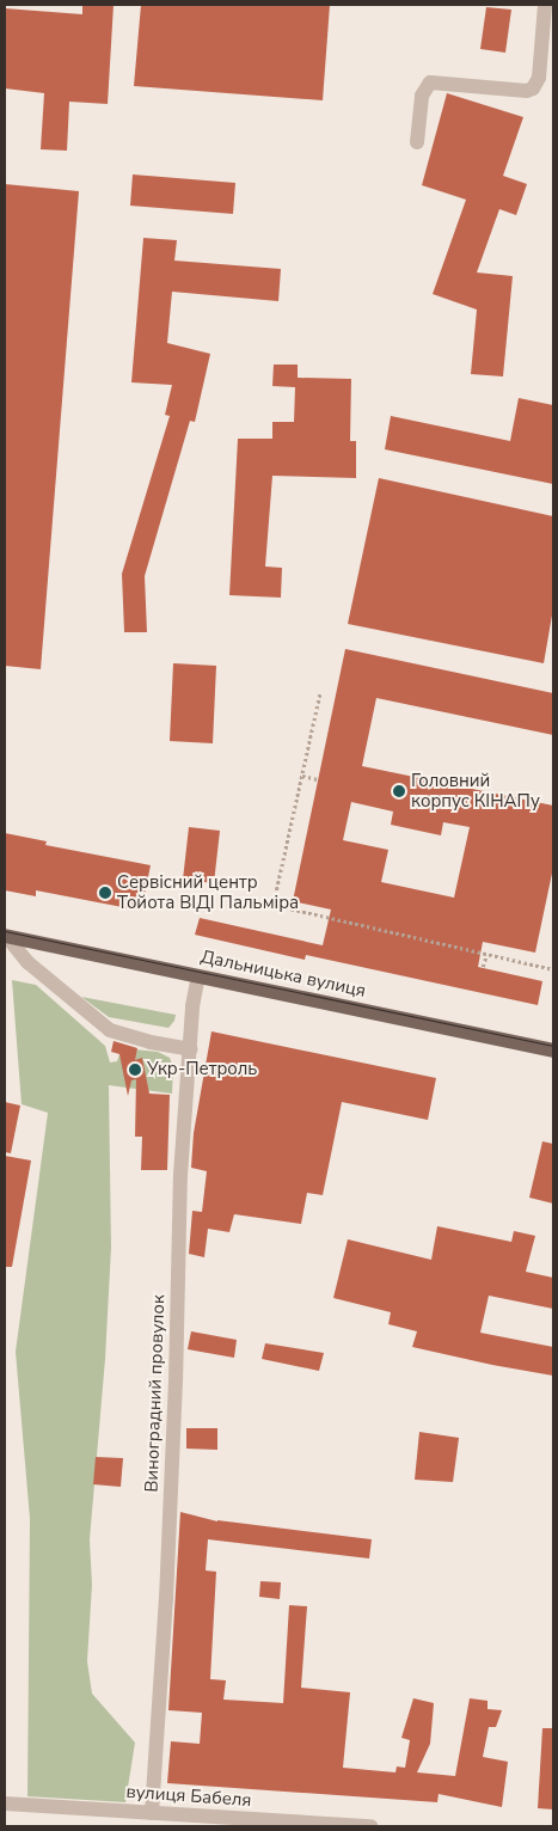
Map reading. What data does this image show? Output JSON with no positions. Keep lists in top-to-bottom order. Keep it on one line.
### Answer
{"streets":{"main road":["Дальницька вулиця"],"street":["Виноградний провулок","вулиця Бабеля"]},"crossings":[["Дальницька вулиця","Виноградний провулок"],["Виноградний провулок","вулиця Бабеля"]],"places":["Головний корпус КІНАПу","Сервісний центр Тойота ВІДІ Пальміра","Укр-Петроль"]}
